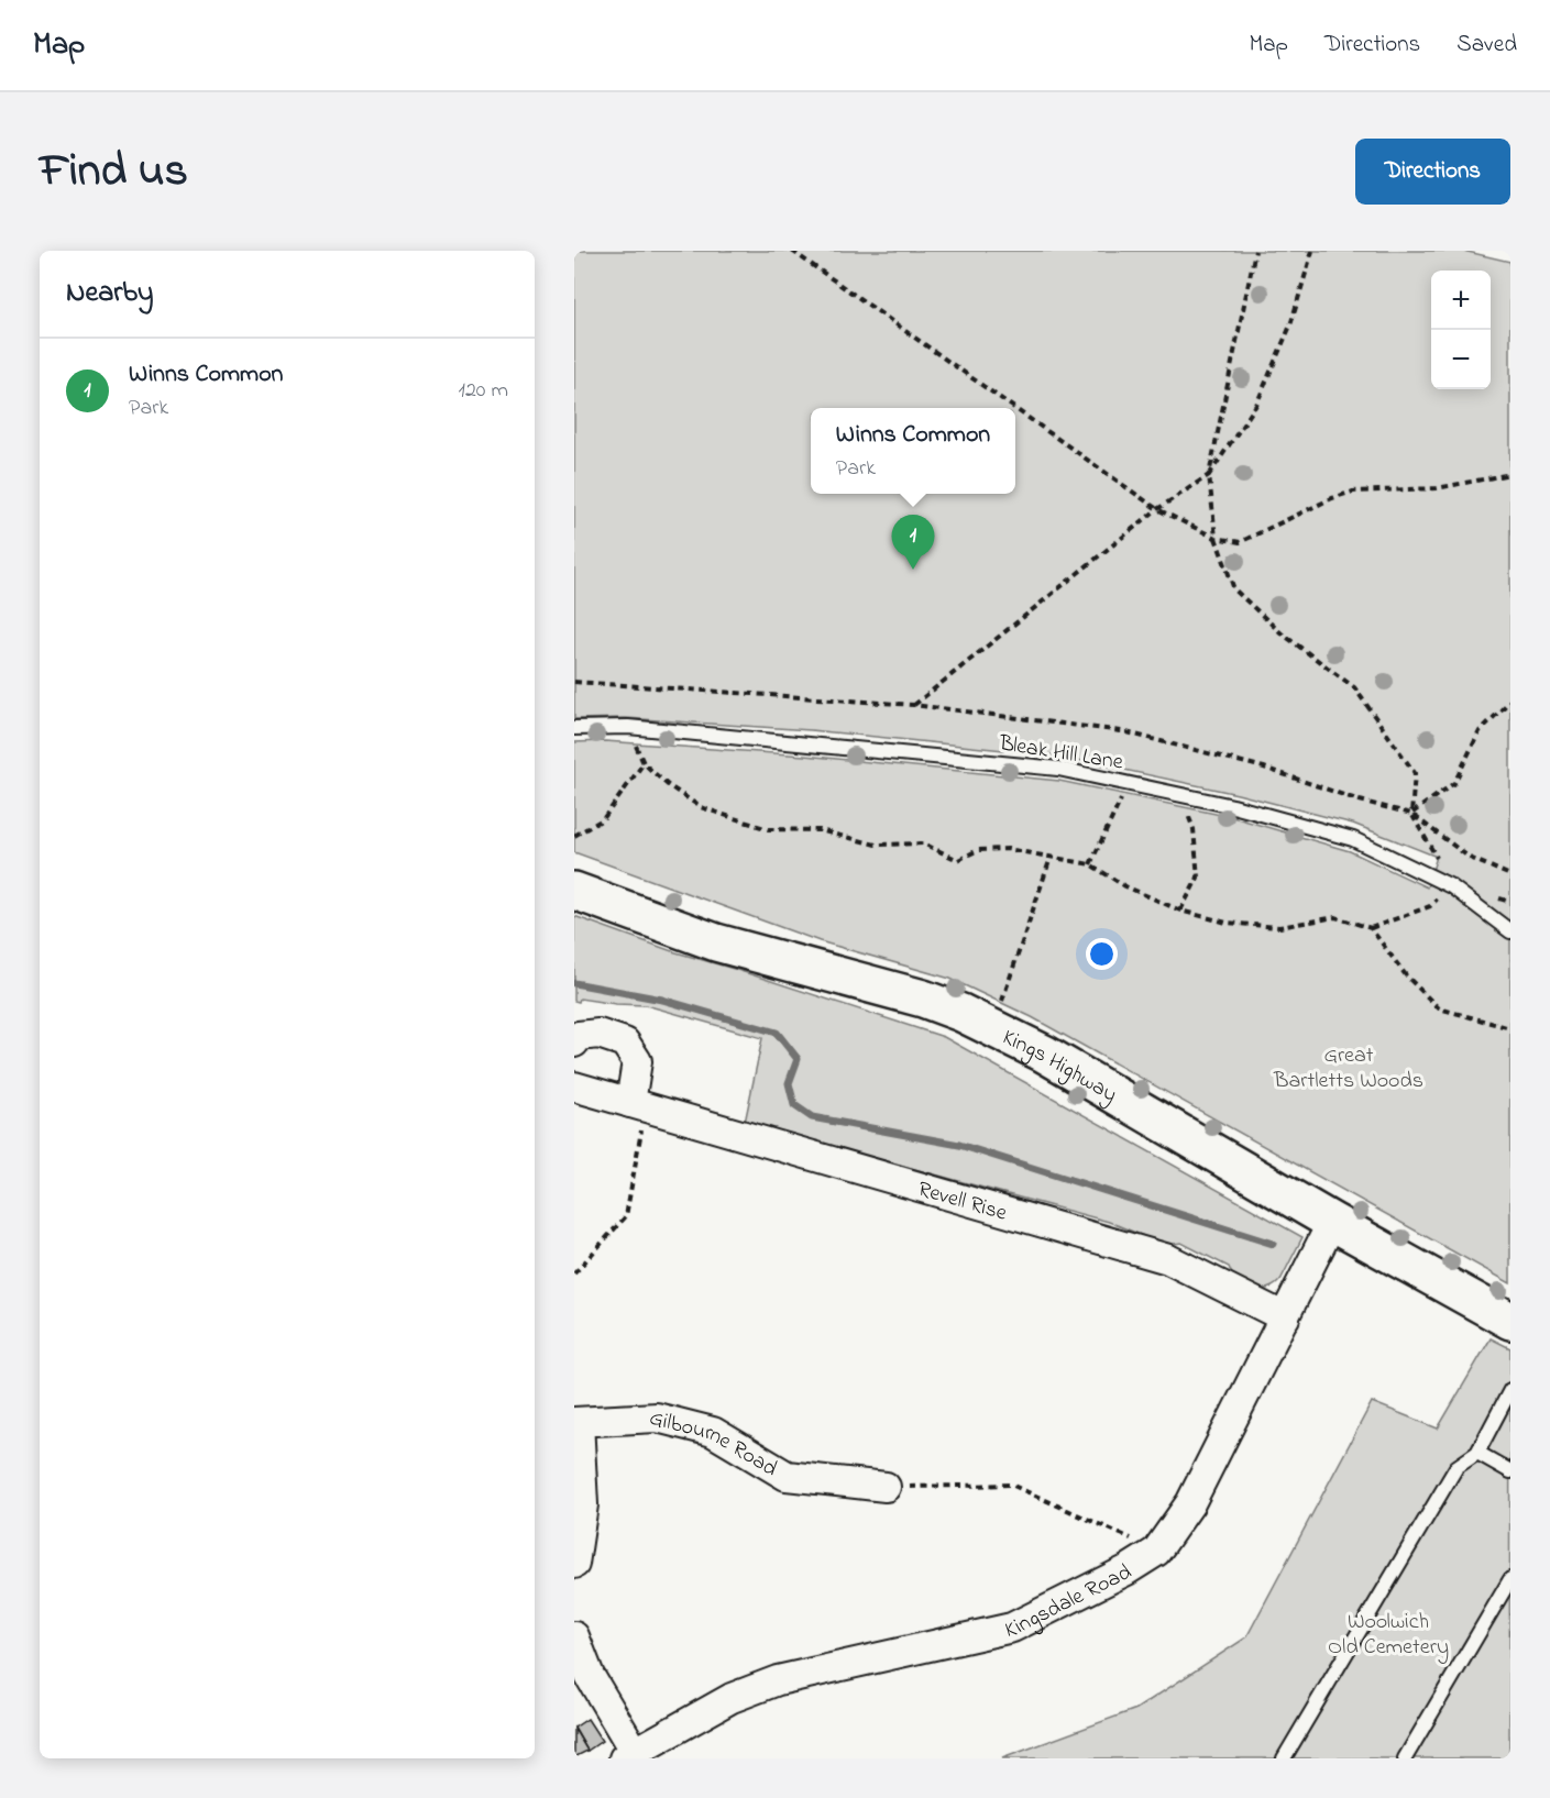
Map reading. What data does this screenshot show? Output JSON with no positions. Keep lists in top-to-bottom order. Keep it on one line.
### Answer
{"streets":{"street":["Kings Highway","Revell Rise","Gilbourne Road","Kingsdale Road"],"lane":["Bleak Hill Lane"]},"crossings":[["Kings Highway","Kingsdale Road"],["Revell Rise","Kingsdale Road"]],"parks":["Great Bartletts Woods","Woolwich Old Cemetery"],"page":{"header":"Map","nav":["Map","Directions","Saved"],"title":"Find us","buttons":"Directions","heading":"Nearby","map_buttons":["+","−"],"list":[{"mark":"1","name":"Winns Common","note":"Park","value":"120 m"}],"popup":["Winns Common","Park"],"pins":"1"}}
